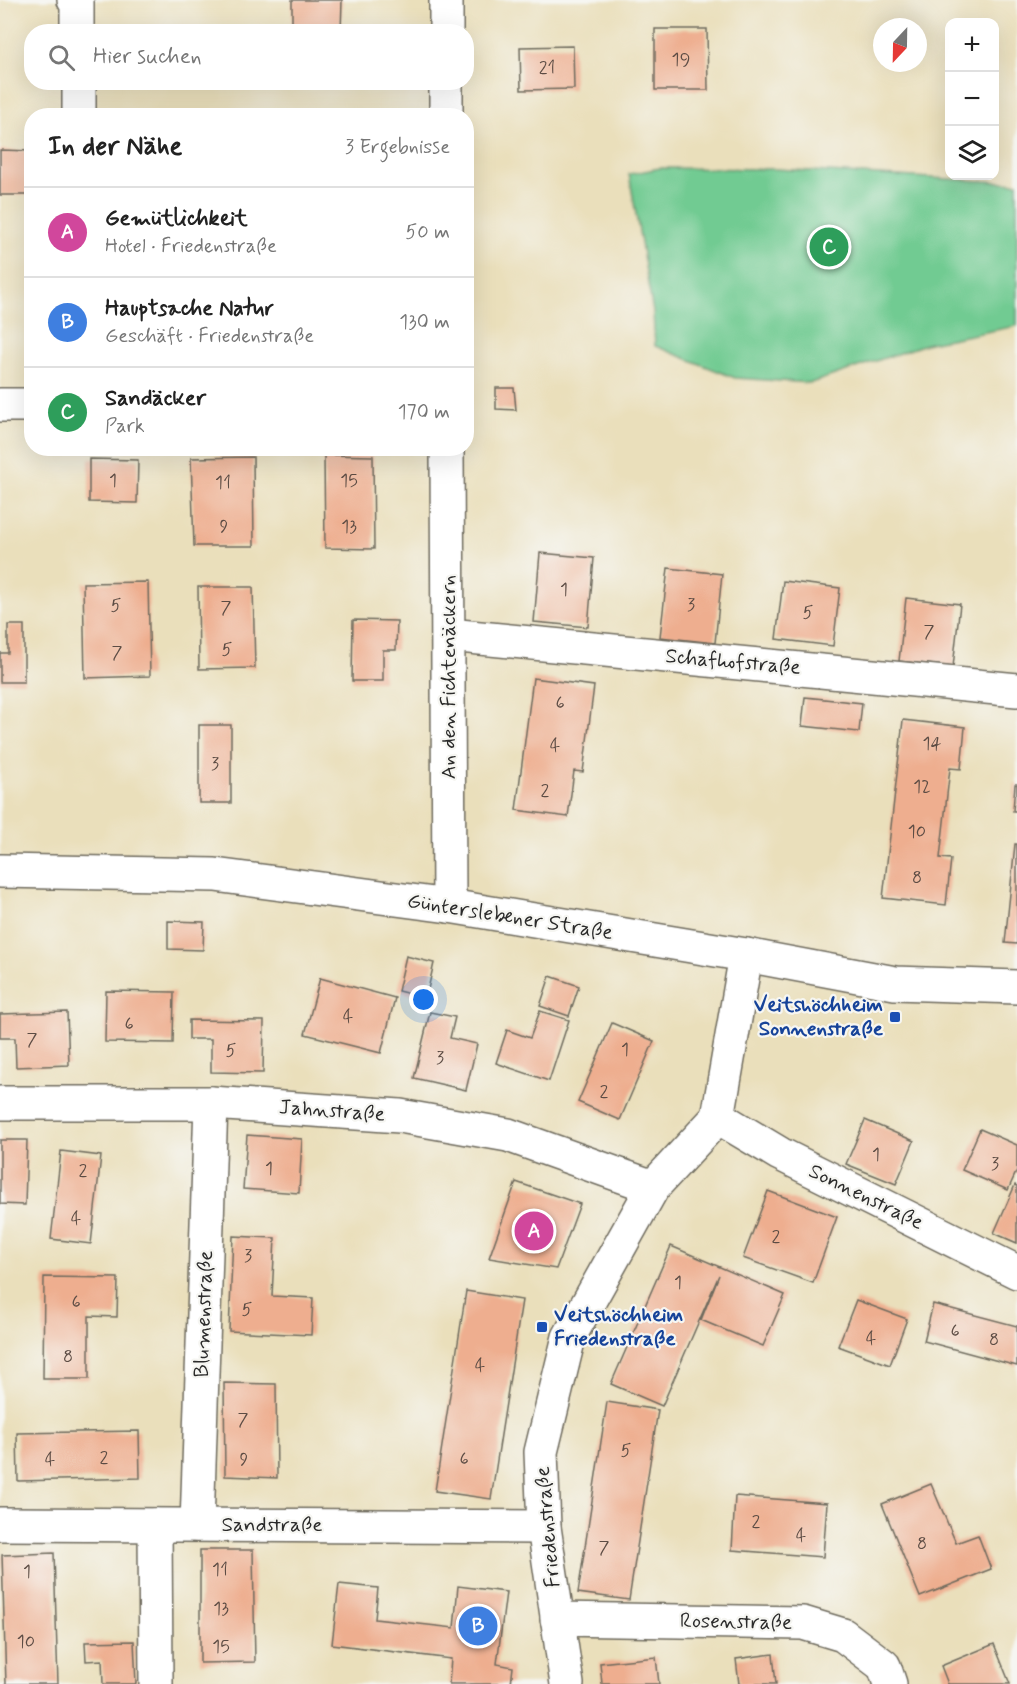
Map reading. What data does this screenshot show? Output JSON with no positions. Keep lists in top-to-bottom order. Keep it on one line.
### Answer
{"streets":{"street":["Schafhofstraße","An den Fichtenäckern","Günterslebener Straße","Jahnstraße","Sonnenstraße","Blumenstraße","Sandstraße","Friedenstraße","Rosenstraße"]},"crossings":[["Schafhofstraße","An den Fichtenäckern"],["An den Fichtenäckern","Günterslebener Straße"],["Jahnstraße","Blumenstraße"],["Jahnstraße","Friedenstraße"],["Sonnenstraße","Friedenstraße"],["Blumenstraße","Sandstraße"],["Sandstraße","Friedenstraße"],["Friedenstraße","Rosenstraße"]],"places":{"transit":["Veitshöchheim Sonnenstraße","Veitshöchheim Friedenstraße"]},"house_numbers":["19","21","1","15","11","9","13","1","3","5","7","5","7","5","7","6","14","4","3","12","2","10","8","4","6","7","1","5","3","2","1","3","1","2","4","2","3","1","6","5","6","4","8","8","4","7","5","2","6","4","9","2","4","8","7","11","1","13","10","15"],"north":"bottom","page":{"map_buttons":["+","−"],"search":"Hier suchen","heading":["In der Nähe","3 Ergebnisse"],"list":[{"mark":"A","name":"Gemütlichkeit","note":"Hotel · Friedenstraße","value":"50 m"},{"mark":"B","name":"Hauptsache Natur","note":"Geschäft · Friedenstraße","value":"130 m"},{"mark":"C","name":"Sandäcker","note":"Park","value":"170 m"}],"pins":["C","A","B"]}}
